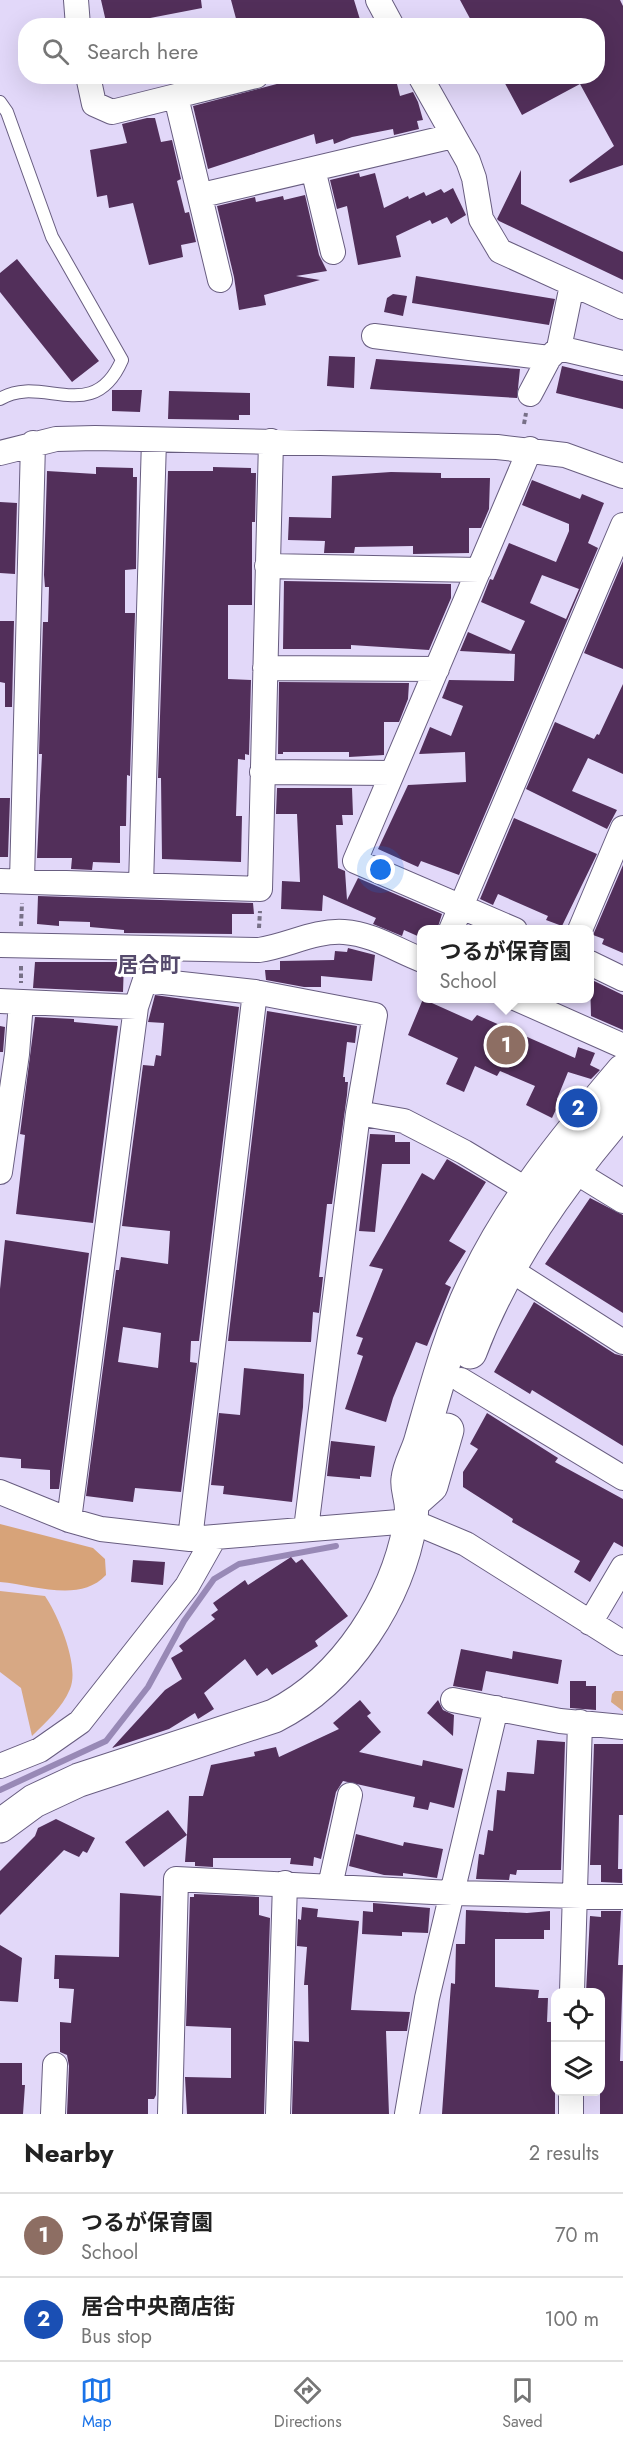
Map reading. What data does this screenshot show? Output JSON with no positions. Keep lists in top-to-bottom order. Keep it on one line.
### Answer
{"districts":["居合町"],"page":{"search":"Search here","popup":["つるが保育園","School"],"pins":["1","2"],"heading":["Nearby","2 results"],"list":[{"mark":"1","name":"つるが保育園","note":"School","value":"70 m"},{"mark":"2","name":"居合中央商店街","note":"Bus stop","value":"100 m"}],"nav":["Map","Directions","Saved"]}}
